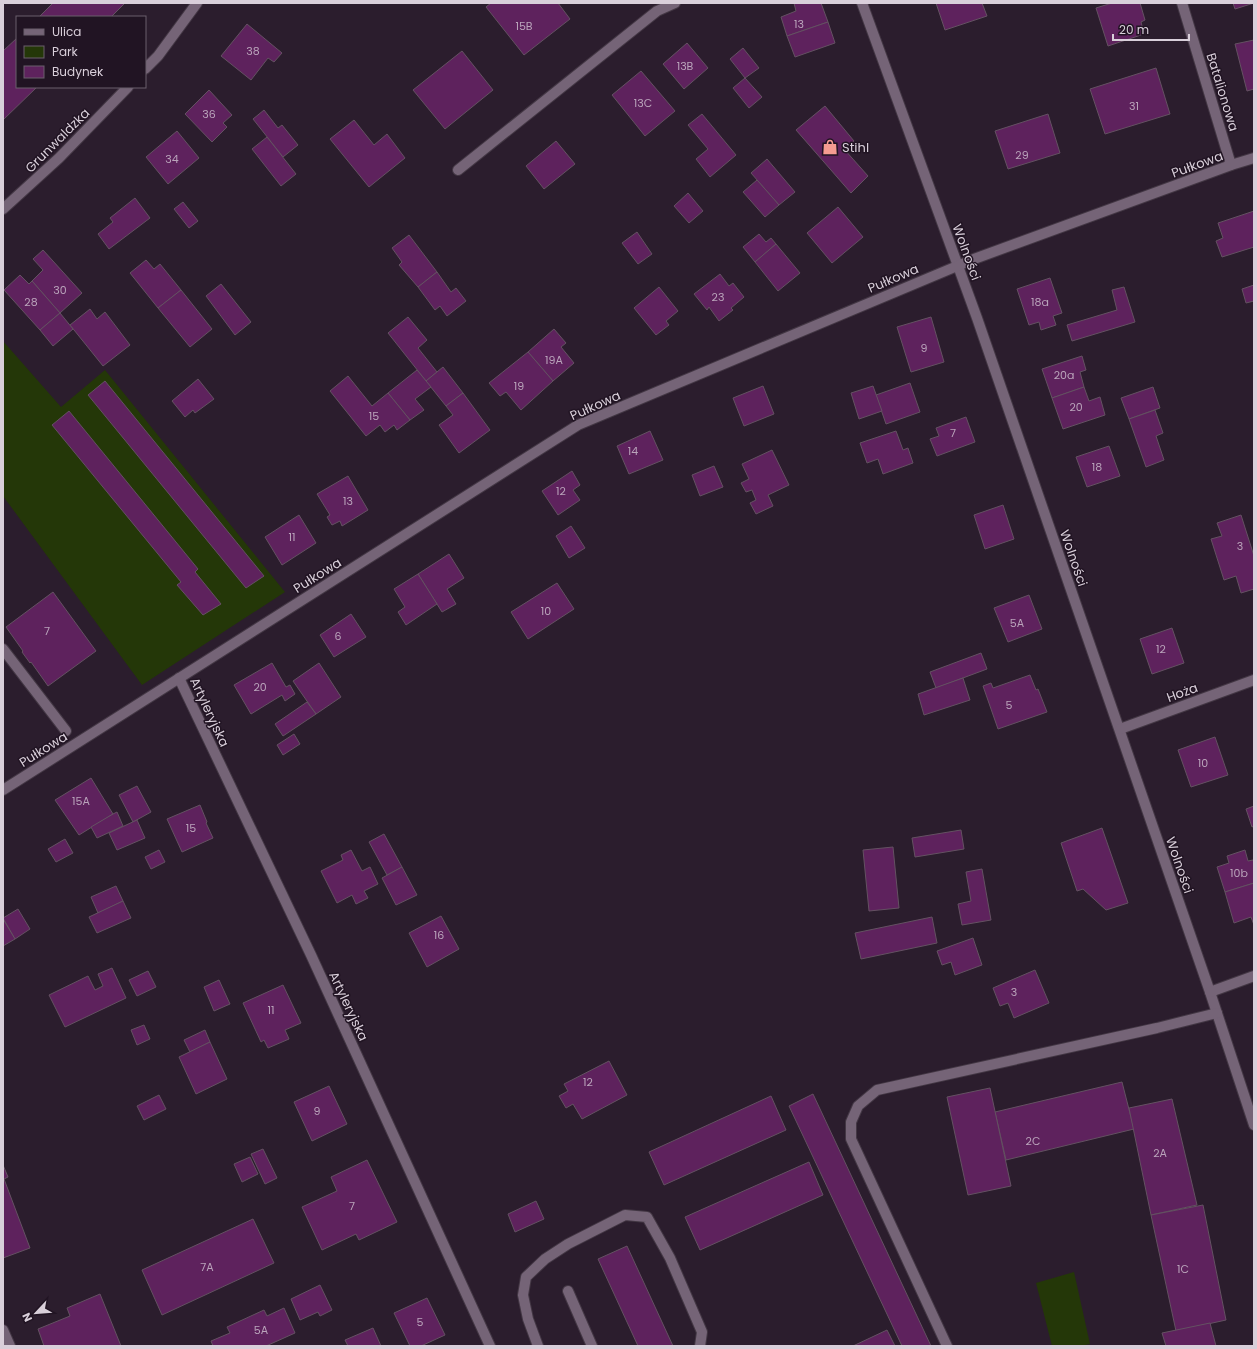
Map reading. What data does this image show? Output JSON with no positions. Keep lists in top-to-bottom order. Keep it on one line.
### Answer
{"streets":{"street":["Batalionowa","Grunwaldzka","Pułkowa","Wolności","Hoża","Artyleryjska"]},"crossings":[["Batalionowa","Pułkowa"],["Pułkowa","Wolności"],["Pułkowa","Artyleryjska"],["Wolności","Hoża"]],"places":{"shop":["Stihl"]},"house_numbers":["13","15B","38","13B","13C","31","36","29","34","30","23","28","18a","9","19A","20a","19","20","15","7","14","18","12","13","11","3","10","5A","7","6","12","20","5","10","15A","15","10b","16","3","11","12","9","2C","2A","7","7A","1C","5","5A"],"legend":["Ulica","Park","Budynek"],"scale_bar":"20 m","north":"bottom left"}
